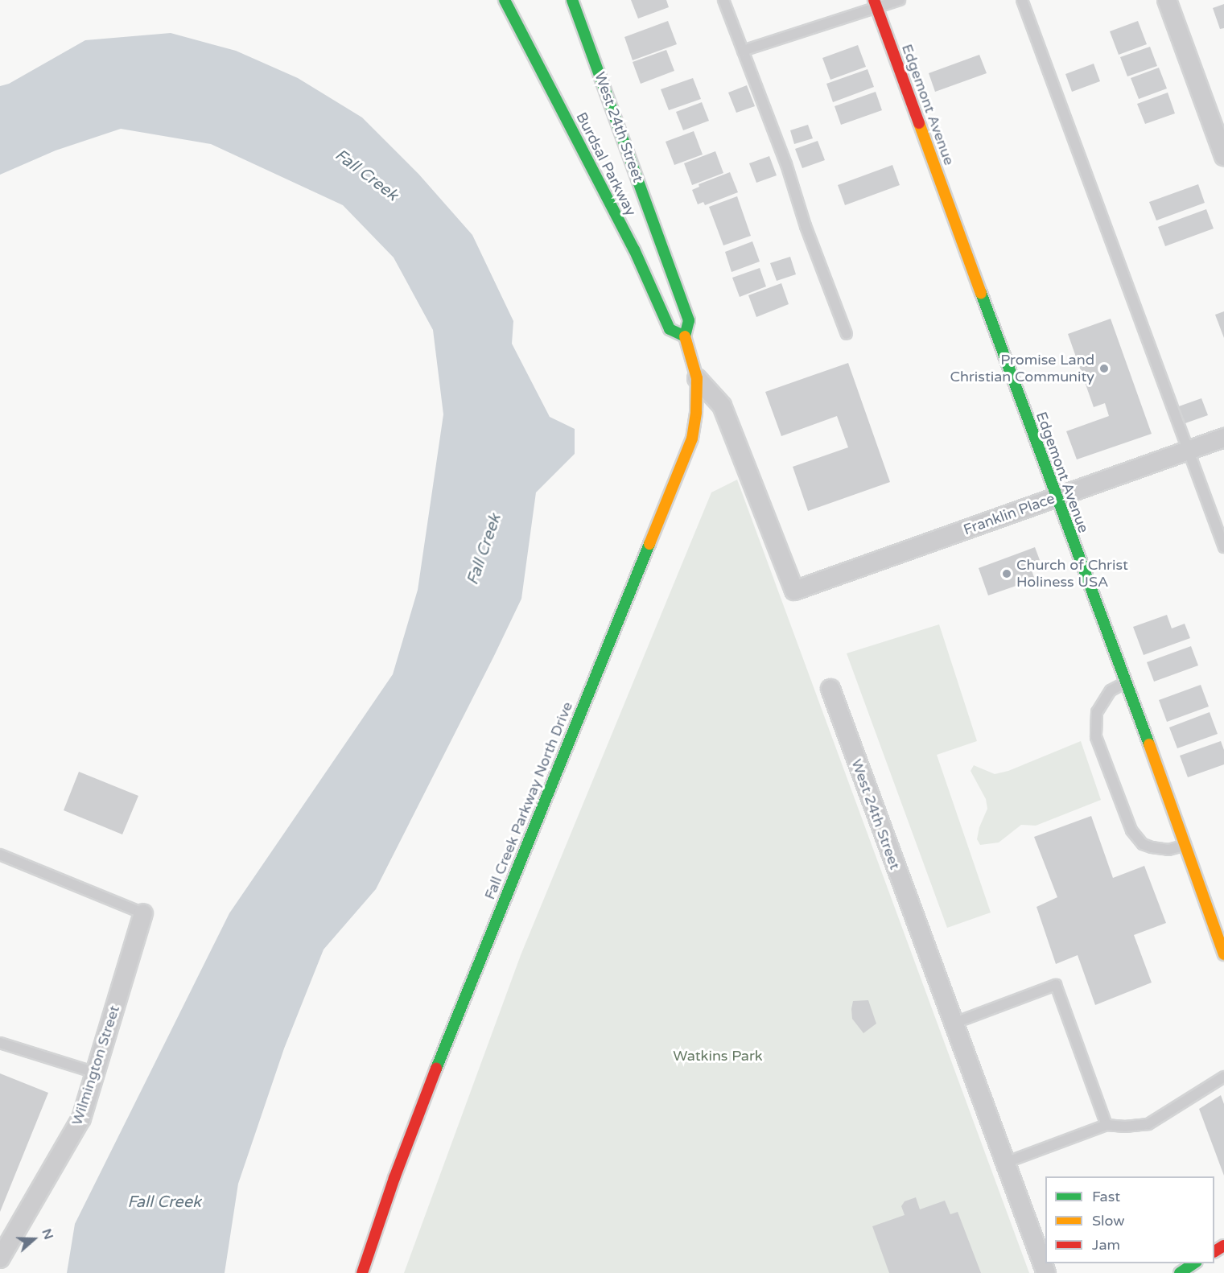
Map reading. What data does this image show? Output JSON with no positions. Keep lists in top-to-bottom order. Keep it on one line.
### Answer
{"streets":{"street":["Edgemont Avenue","West 24th Street","Burdsal Parkway","Franklin Place","Fall Creek Parkway North Drive","Wilmington Street"]},"crossings":[["Edgemont Avenue","Franklin Place"],["West 24th Street","Burdsal Parkway"],["West 24th Street","Fall Creek Parkway North Drive"],["Burdsal Parkway","Fall Creek Parkway North Drive"],["Franklin Place","Fall Creek Parkway North Drive"]],"water":["Fall Creek"],"parks":["Watkins Park"],"places":["Promise Land Christian Community","Church of Christ Holiness USA"],"legend":["Fast","Slow","Jam"],"north":"right"}
